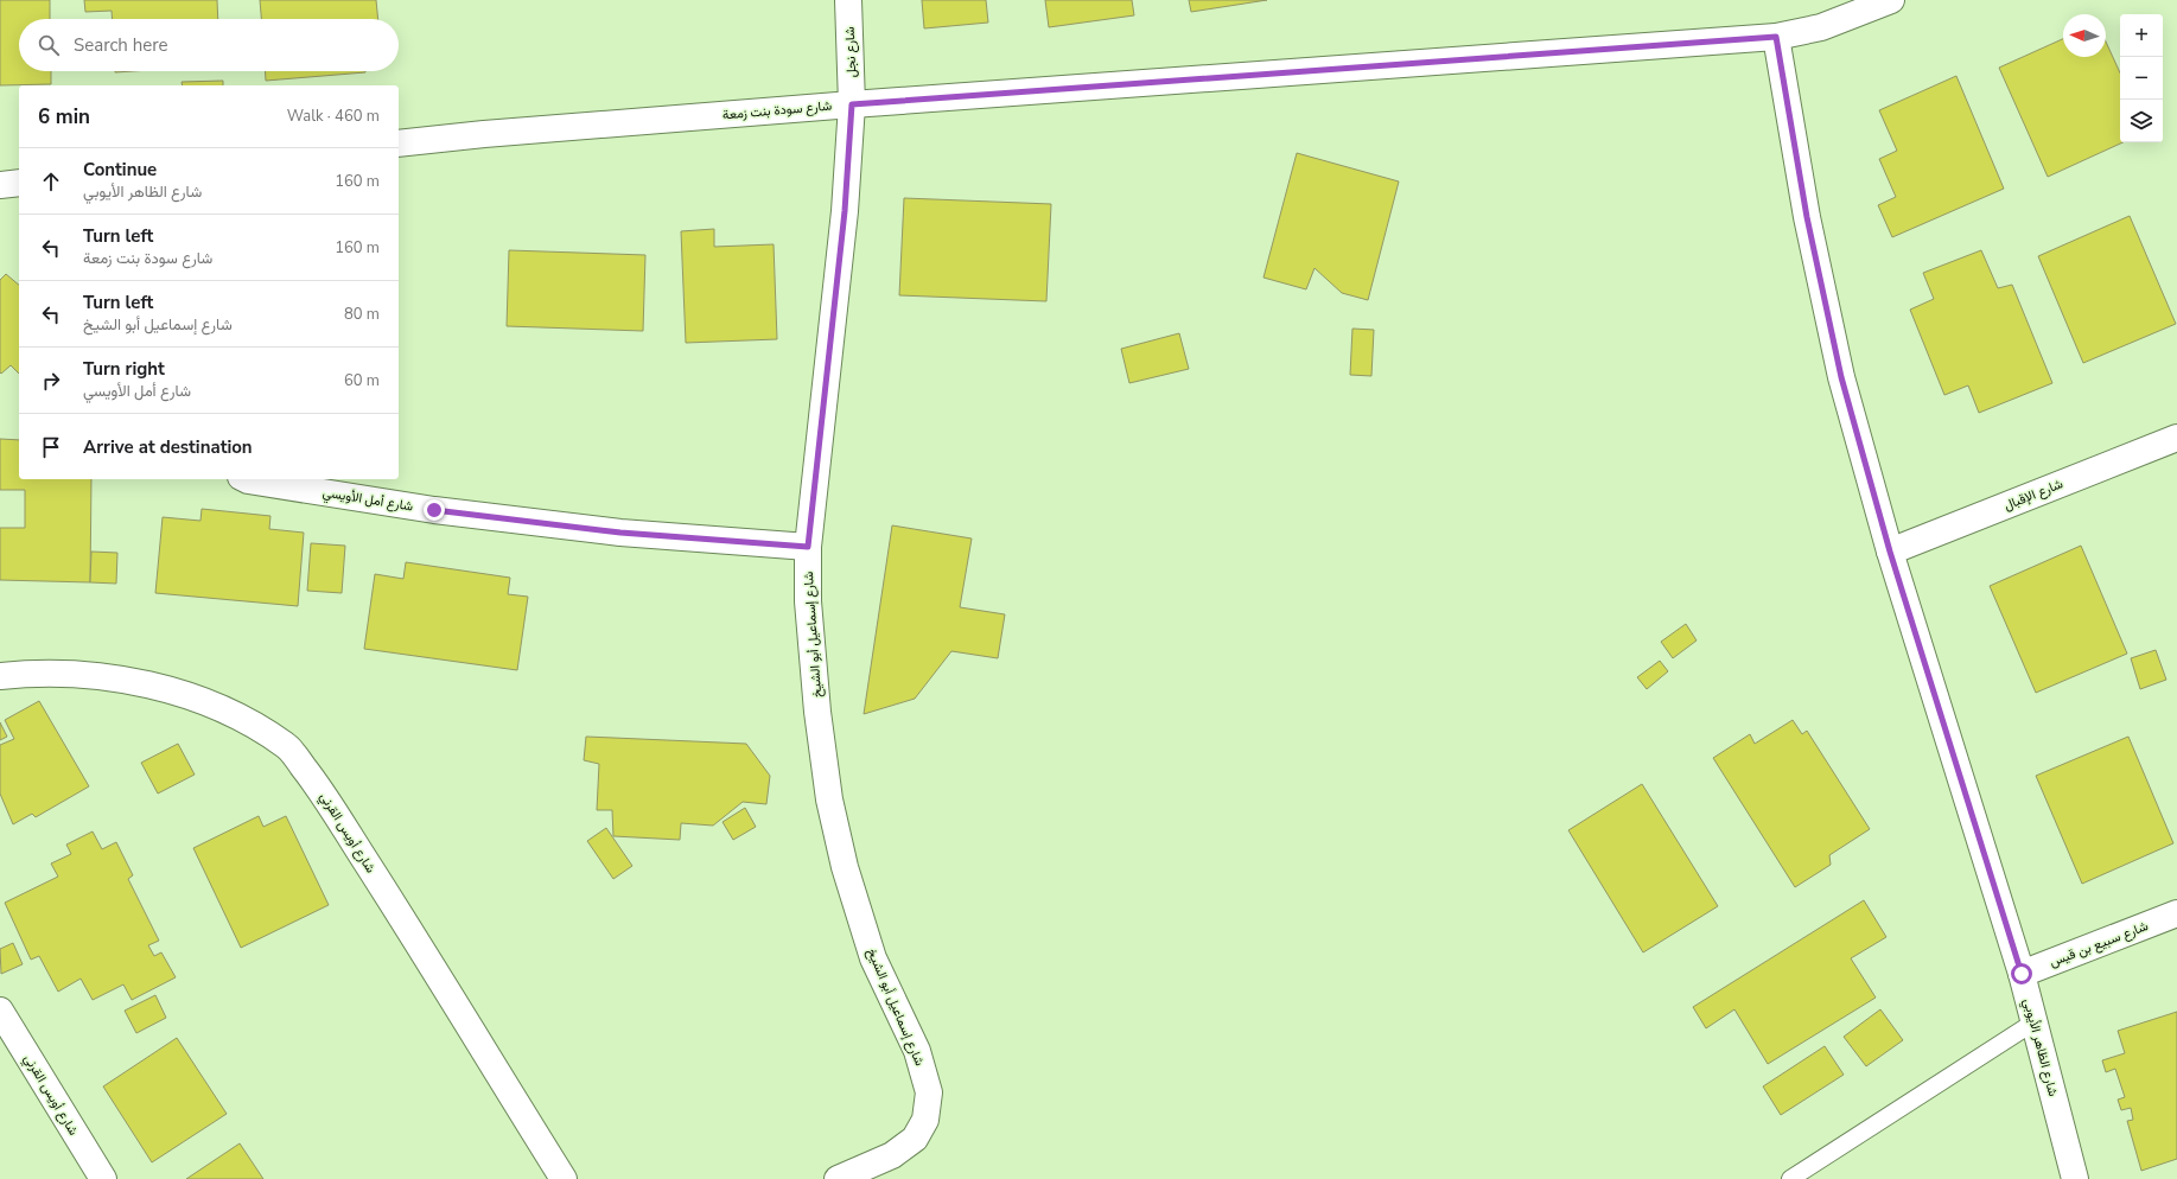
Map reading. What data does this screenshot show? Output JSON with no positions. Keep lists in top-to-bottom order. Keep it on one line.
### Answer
{"streets":{"street":["شارع نجل","شارع سودة بنت زمعة","شارع الإقبال","شارع أمل الأويسي","شارع إسماعيل أبو الشيخ","شارع أويس القرني","شارع سبيع بن قيس","شارع الظاهر الأيوبي"]},"crossings":[["شارع نجل","شارع سودة بنت زمعة"],["شارع نجل","شارع إسماعيل أبو الشيخ"],["شارع سودة بنت زمعة","شارع إسماعيل أبو الشيخ"],["شارع سودة بنت زمعة","شارع الظاهر الأيوبي"],["شارع الإقبال","شارع الظاهر الأيوبي"],["شارع أمل الأويسي","شارع إسماعيل أبو الشيخ"],["شارع سبيع بن قيس","شارع الظاهر الأيوبي"]],"north":"left","page":{"map_buttons":["+","−"],"search":"Search here","heading":["6 min","Walk · 460 m"],"list":[["Continue","شارع الظاهر الأيوبي","160 m"],["Turn left","شارع سودة بنت زمعة","160 m"],["Turn left","شارع إسماعيل أبو الشيخ","80 m"],["Turn right","شارع أمل الأويسي","60 m"],"Arrive at destination"]}}
